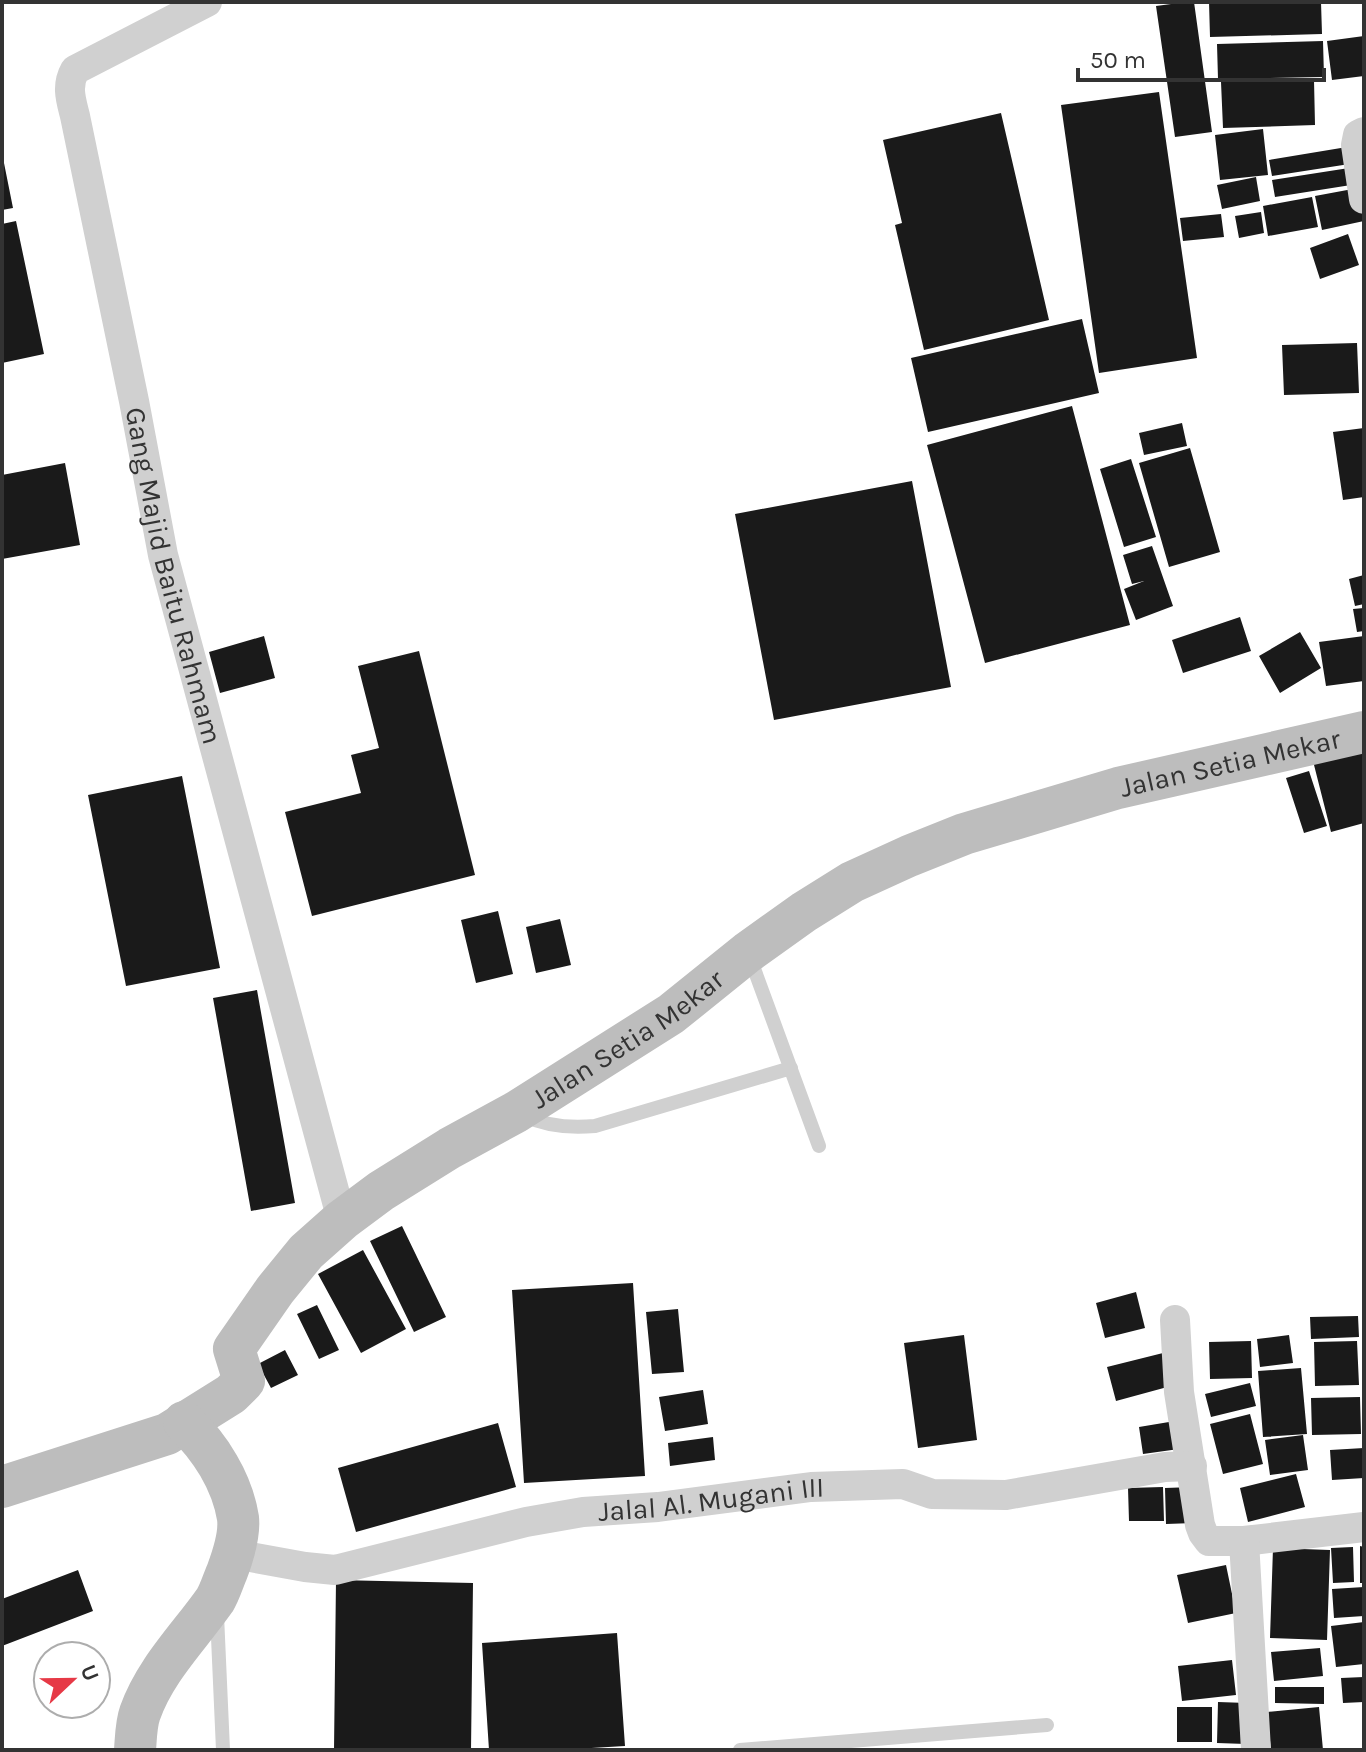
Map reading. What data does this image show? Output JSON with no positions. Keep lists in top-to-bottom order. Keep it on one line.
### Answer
{"streets":{"street":["Gang Majid Baitu Rahmam","Jalan Setia Mekar","Jalal Al. Mugani III"]},"crossings":[["Gang Majid Baitu Rahmam","Jalan Setia Mekar"]],"scale_bar":"50 m","north":"right"}
